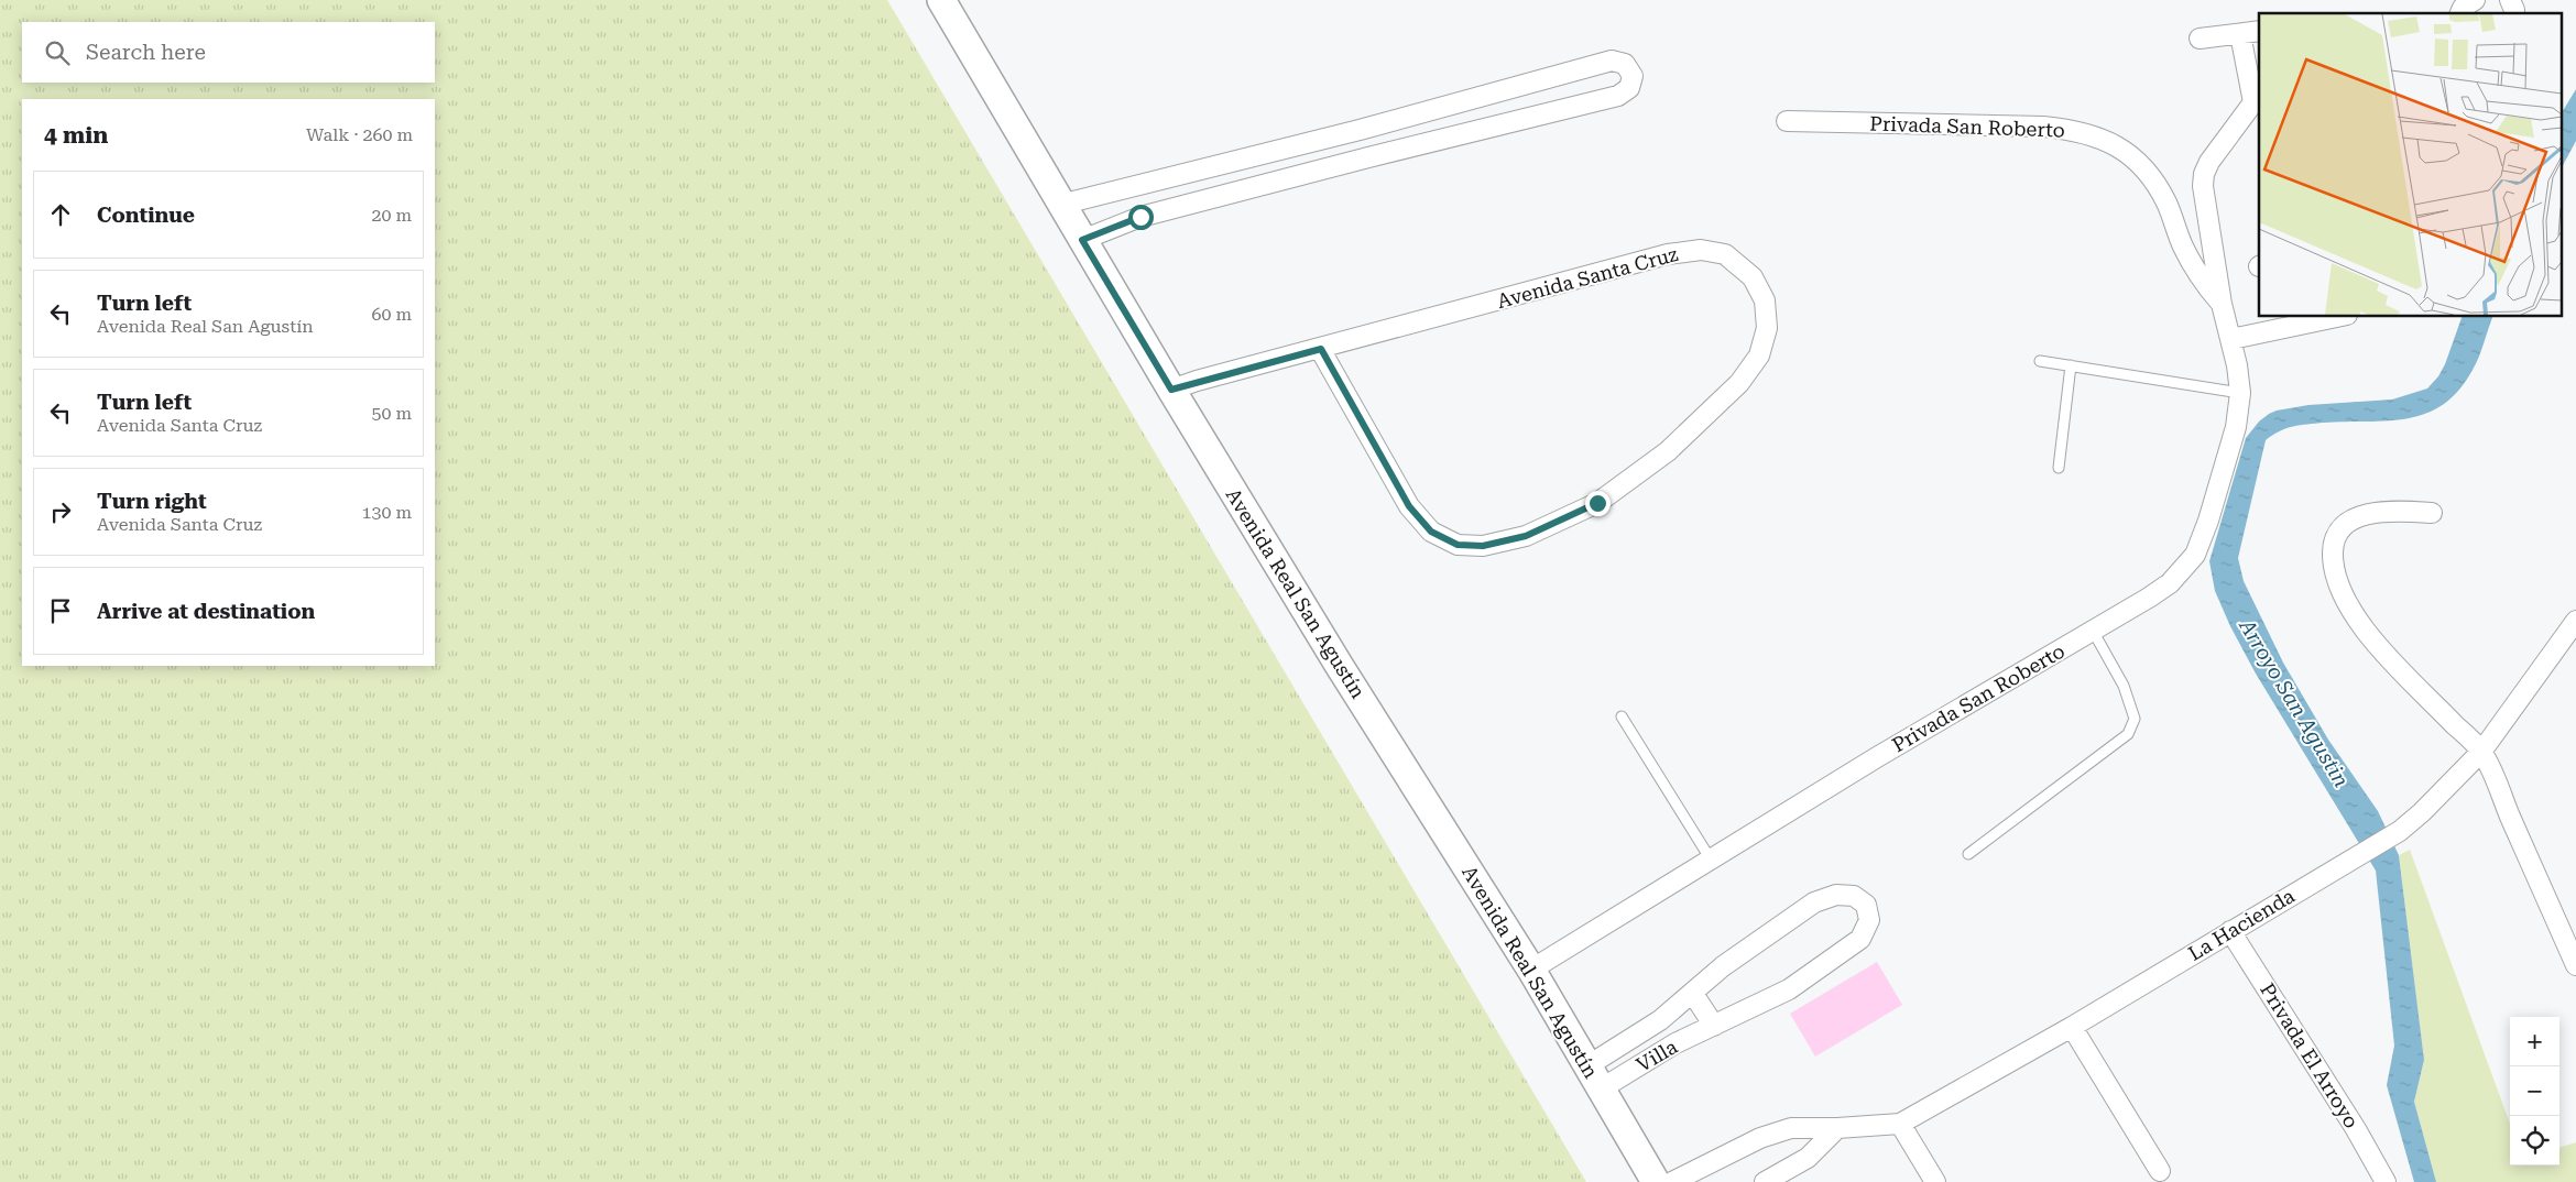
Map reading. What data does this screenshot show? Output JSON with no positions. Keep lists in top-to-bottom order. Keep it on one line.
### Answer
{"streets":{"main road":["Avenida Real San Agustín"],"street":["Privada San Roberto","Avenida Santa Cruz","La Hacienda","Villa","Privada El Arroyo"]},"crossings":[["Privada San Roberto","Avenida Real San Agustín"],["Avenida Santa Cruz","Avenida Real San Agustín"],["Avenida Real San Agustín","Villa"],["La Hacienda","Privada El Arroyo"]],"water":["Arroyo San Agustin"],"page":{"search":"Search here","heading":["4 min","Walk · 260 m"],"list":[["Continue","20 m"],["Turn left","Avenida Real San Agustín","60 m"],["Turn left","Avenida Santa Cruz","50 m"],["Turn right","Avenida Santa Cruz","130 m"],"Arrive at destination"],"map_buttons":["+","−"]}}
